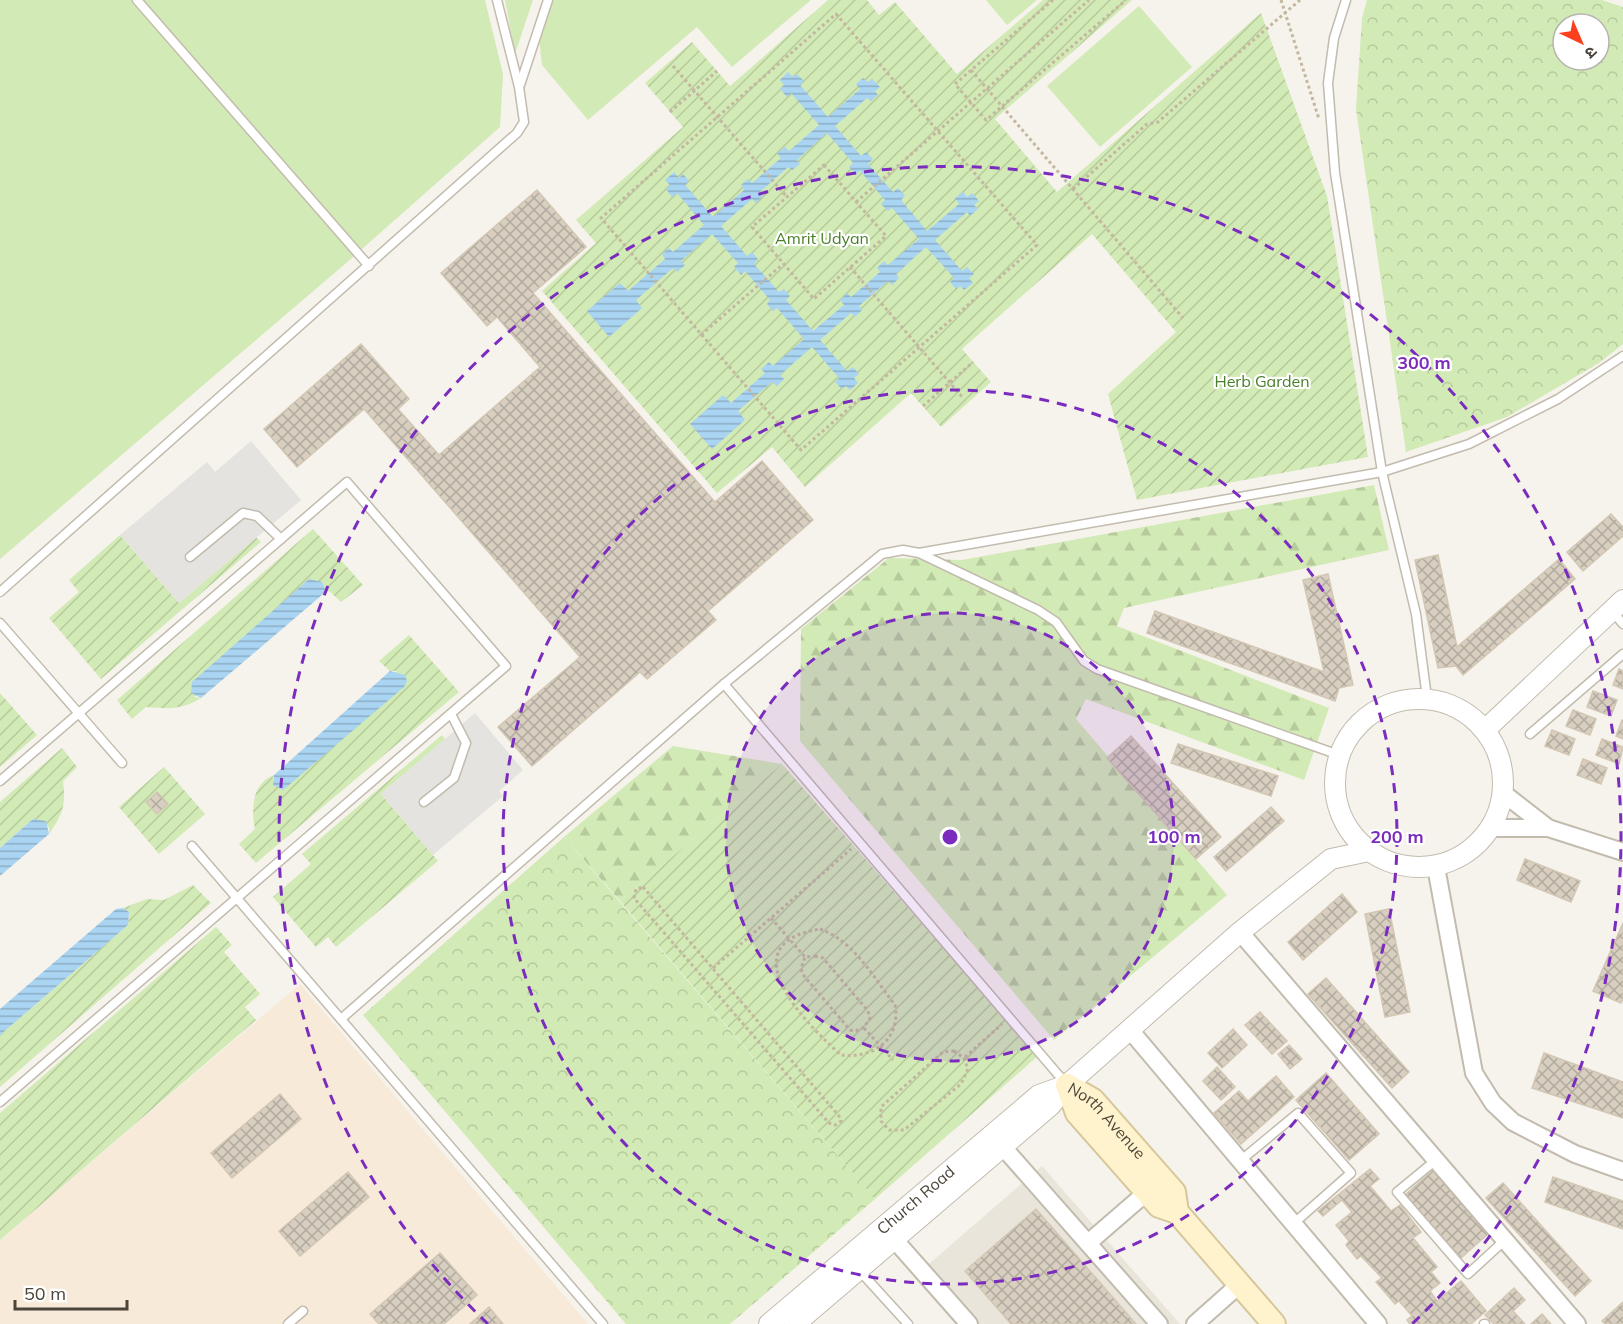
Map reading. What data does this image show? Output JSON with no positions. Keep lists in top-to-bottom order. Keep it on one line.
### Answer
{"streets":{"main road":["North Avenue"],"street":["Church Road"]},"crossings":[["North Avenue","Church Road"]],"parks":["Amrit Udyan","Herb Garden"],"scale_bar":"50 m","north":"bottom right","rings":["300 m","100 m","200 m"]}
